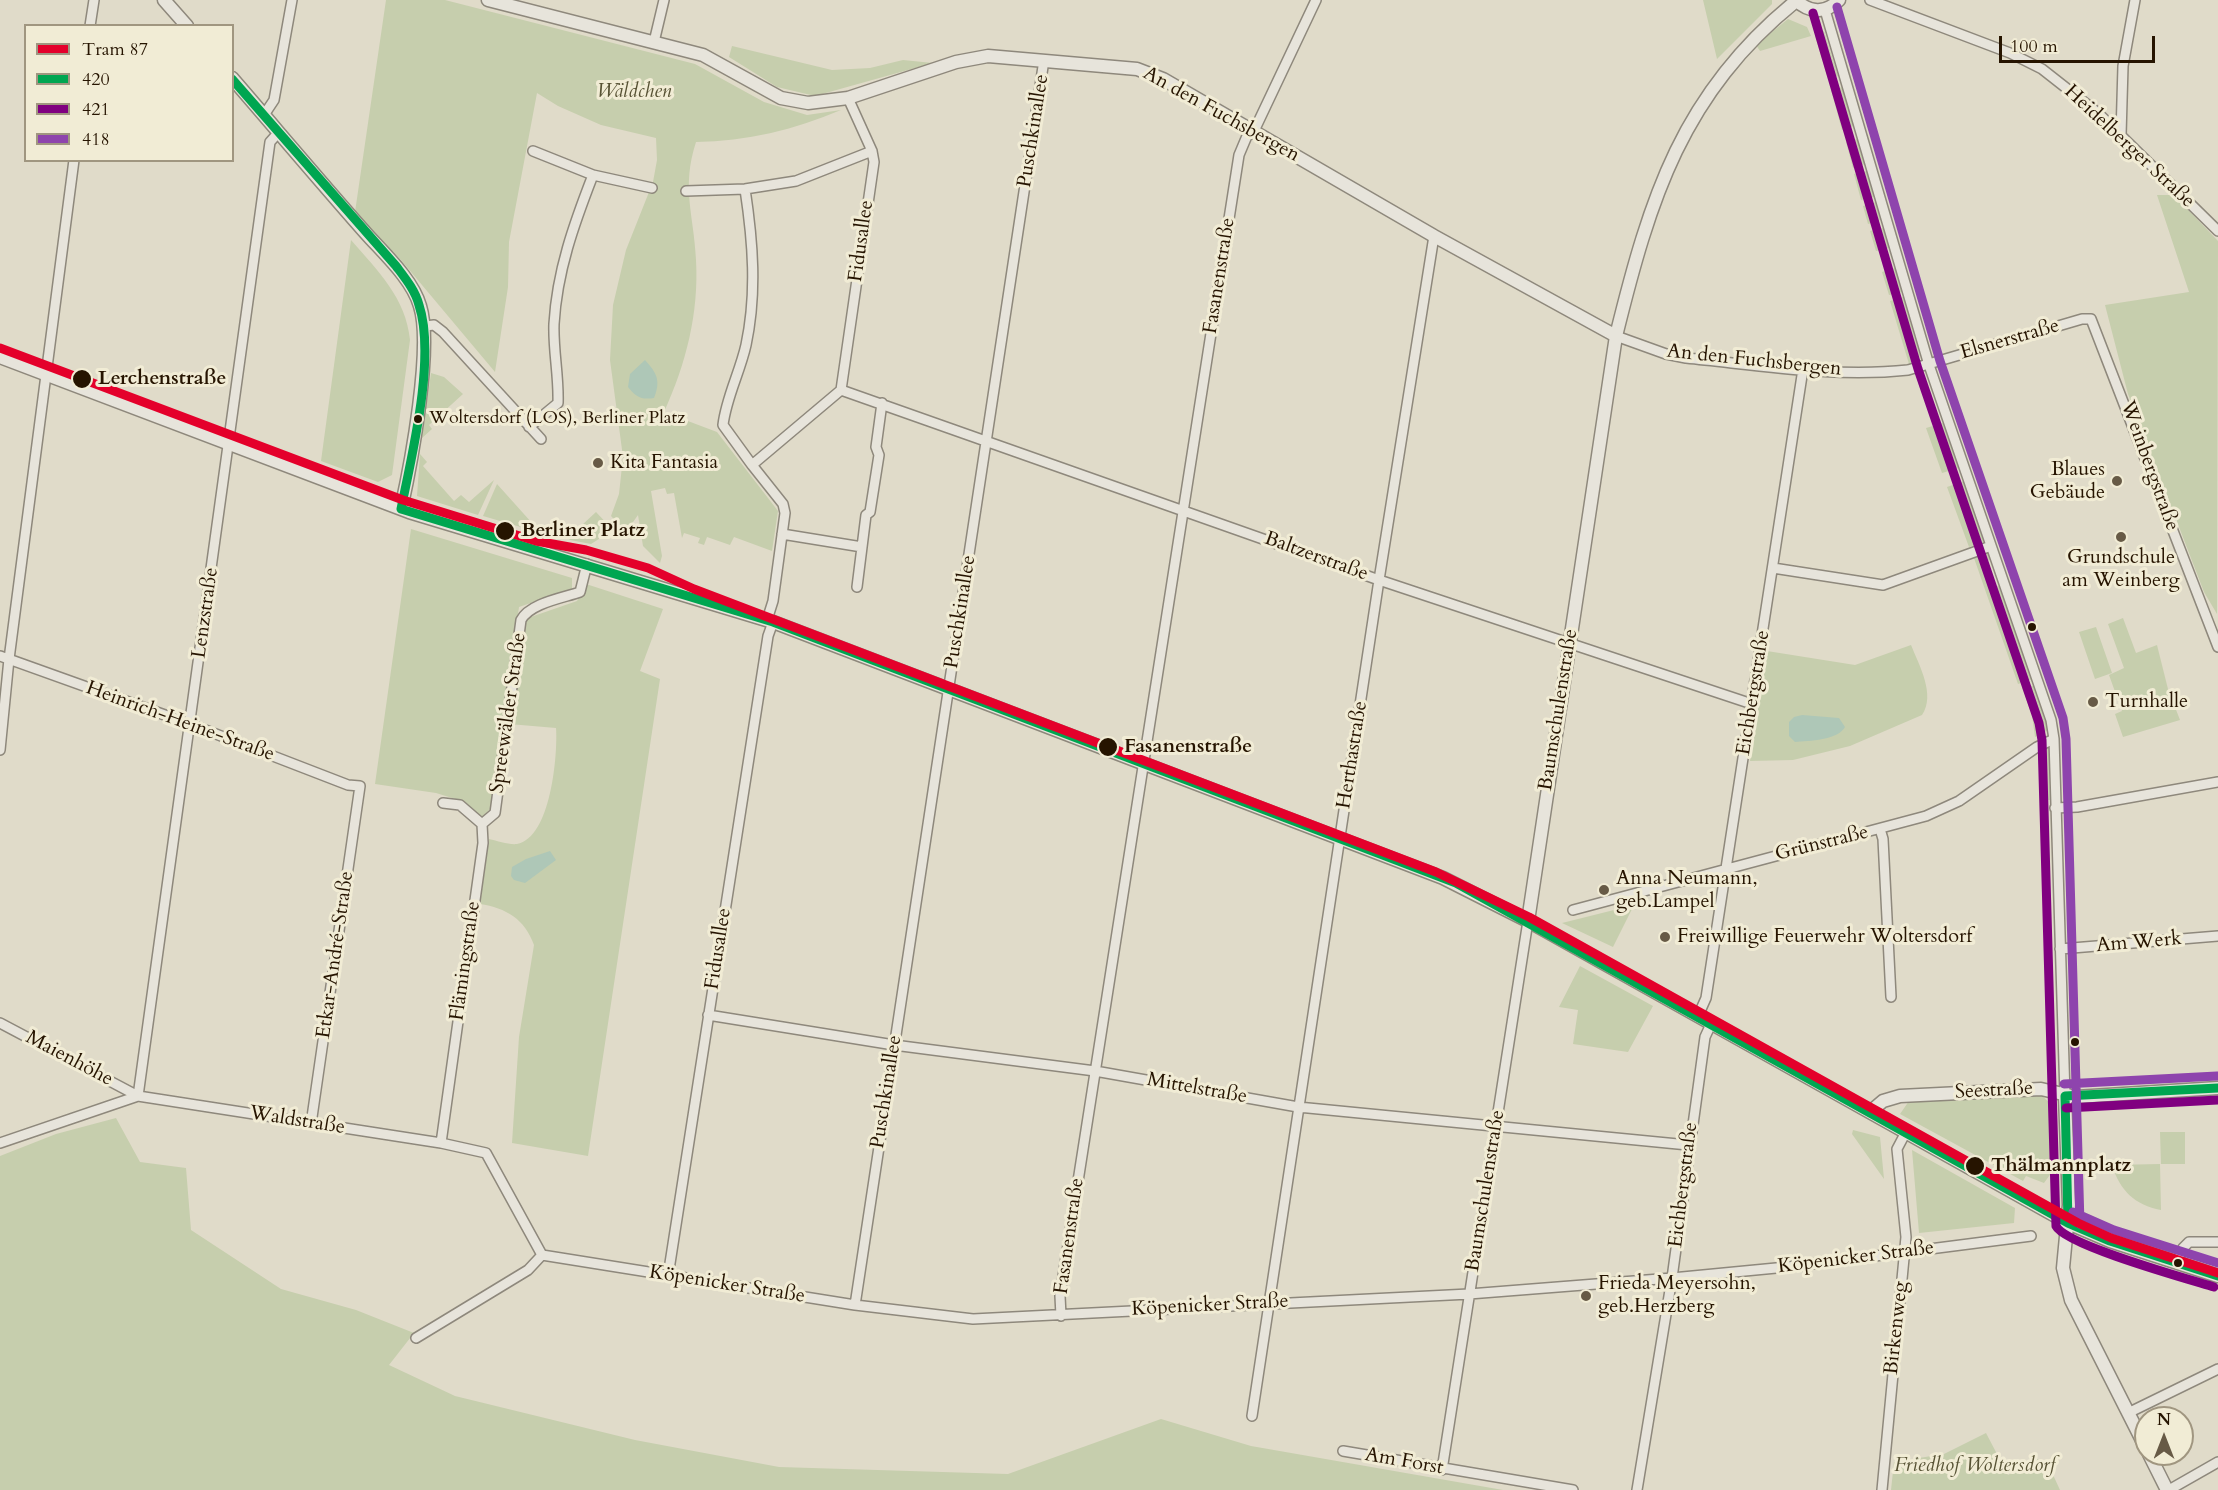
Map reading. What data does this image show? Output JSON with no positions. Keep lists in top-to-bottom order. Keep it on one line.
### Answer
{"streets":{"street":["An den Fuchsbergen","Puschkinallee","Heidelberger Straße","Fidusallee","Fasanenstraße","Elsnerstraße","Weinbergstraße","Baltzerstraße","Lenzstraße","Eichbergstraße","Baumschulenstraße","Spreewälder Straße","Heinrich-Heine-Straße","Herthastraße","Grünstraße","Am Werk","Etkar-André-Straße","Flämingstraße","Maienhöhe","Mittelstraße","Seestraße","Waldstraße","Köpenicker Straße","Birkenweg","Am Forst"]},"crossings":[["An den Fuchsbergen","Puschkinallee"],["An den Fuchsbergen","Fidusallee"],["An den Fuchsbergen","Fasanenstraße"],["An den Fuchsbergen","Elsnerstraße"],["An den Fuchsbergen","Eichbergstraße"],["An den Fuchsbergen","Baumschulenstraße"],["An den Fuchsbergen","Herthastraße"],["Puschkinallee","Baltzerstraße"],["Puschkinallee","Mittelstraße"],["Puschkinallee","Köpenicker Straße"],["Fidusallee","Mittelstraße"],["Fidusallee","Köpenicker Straße"],["Fasanenstraße","Baltzerstraße"],["Fasanenstraße","Mittelstraße"],["Fasanenstraße","Köpenicker Straße"],["Elsnerstraße","Weinbergstraße"],["Baltzerstraße","Eichbergstraße"],["Baltzerstraße","Baumschulenstraße"],["Baltzerstraße","Herthastraße"],["Lenzstraße","Heinrich-Heine-Straße"],["Lenzstraße","Maienhöhe"],["Lenzstraße","Waldstraße"],["Eichbergstraße","Grünstraße"],["Eichbergstraße","Mittelstraße"],["Eichbergstraße","Köpenicker Straße"],["Baumschulenstraße","Mittelstraße"],["Baumschulenstraße","Köpenicker Straße"],["Baumschulenstraße","Am Forst"],["Spreewälder Straße","Flämingstraße"],["Heinrich-Heine-Straße","Etkar-André-Straße"],["Herthastraße","Mittelstraße"],["Herthastraße","Köpenicker Straße"],["Etkar-André-Straße","Waldstraße"],["Flämingstraße","Waldstraße"],["Maienhöhe","Waldstraße"],["Waldstraße","Köpenicker Straße"],["Köpenicker Straße","Birkenweg"]],"parks":["Wäldchen","Friedhof Woltersdorf"],"places":["Lerchenstraße","Woltersdorf (LOS), Berliner Platz","Kita Fantasia","Blaues Gebäude","Berliner Platz","Grundschule am Weinberg","Turnhalle","Fasanenstraße","Anna Neumann, geb.Lampel","Freiwillige Feuerwehr Woltersdorf","Thälmannplatz","Frieda Meyersohn, geb.Herzberg"],"lines":["transit line 418","transit line 421","transit line 420","tram line 87"],"legend":["Tram 87","420","421","418"],"scale_bar":"100 m","north":"top"}
